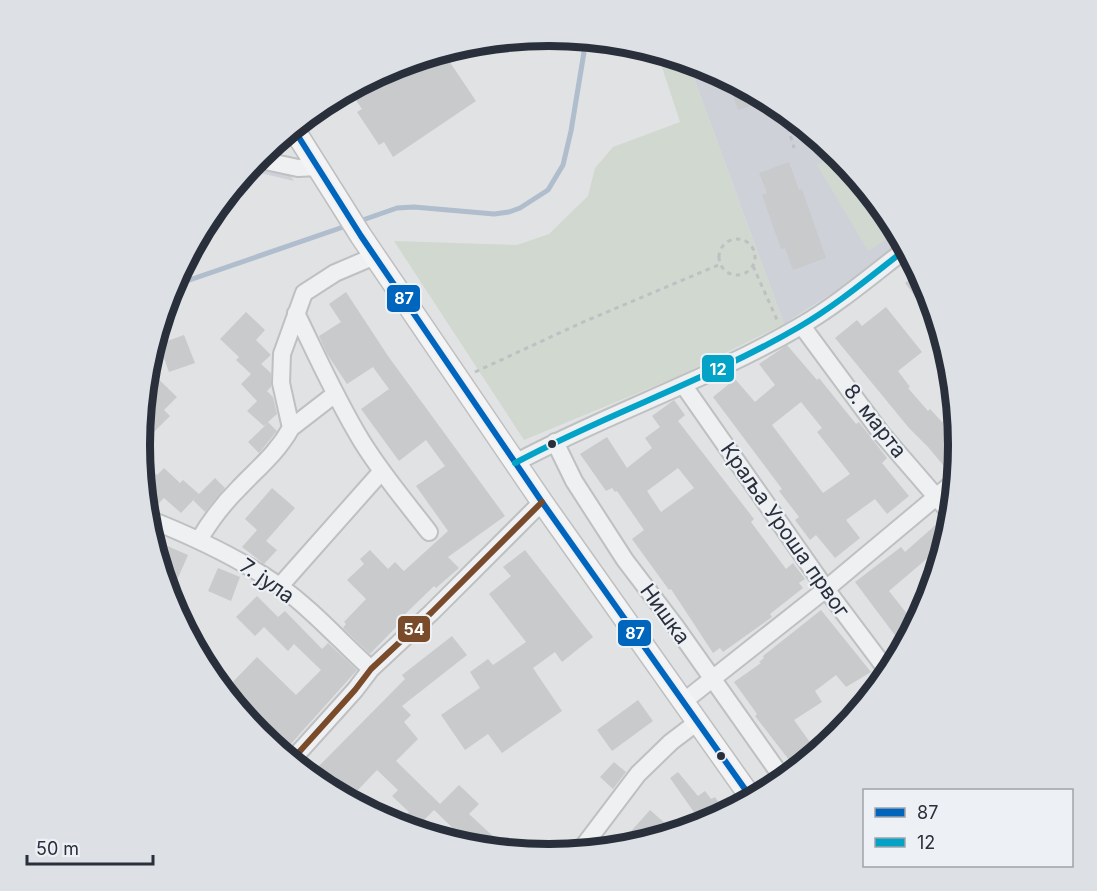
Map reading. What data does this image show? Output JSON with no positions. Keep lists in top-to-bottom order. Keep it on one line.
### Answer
{"streets":{"street":["8. марта","Краља Уроша првог","7. јула","Нишка"]},"lines":["transit line 87","transit line 12","transit line 54"],"legend":["87","12"],"scale_bar":"50 m"}
